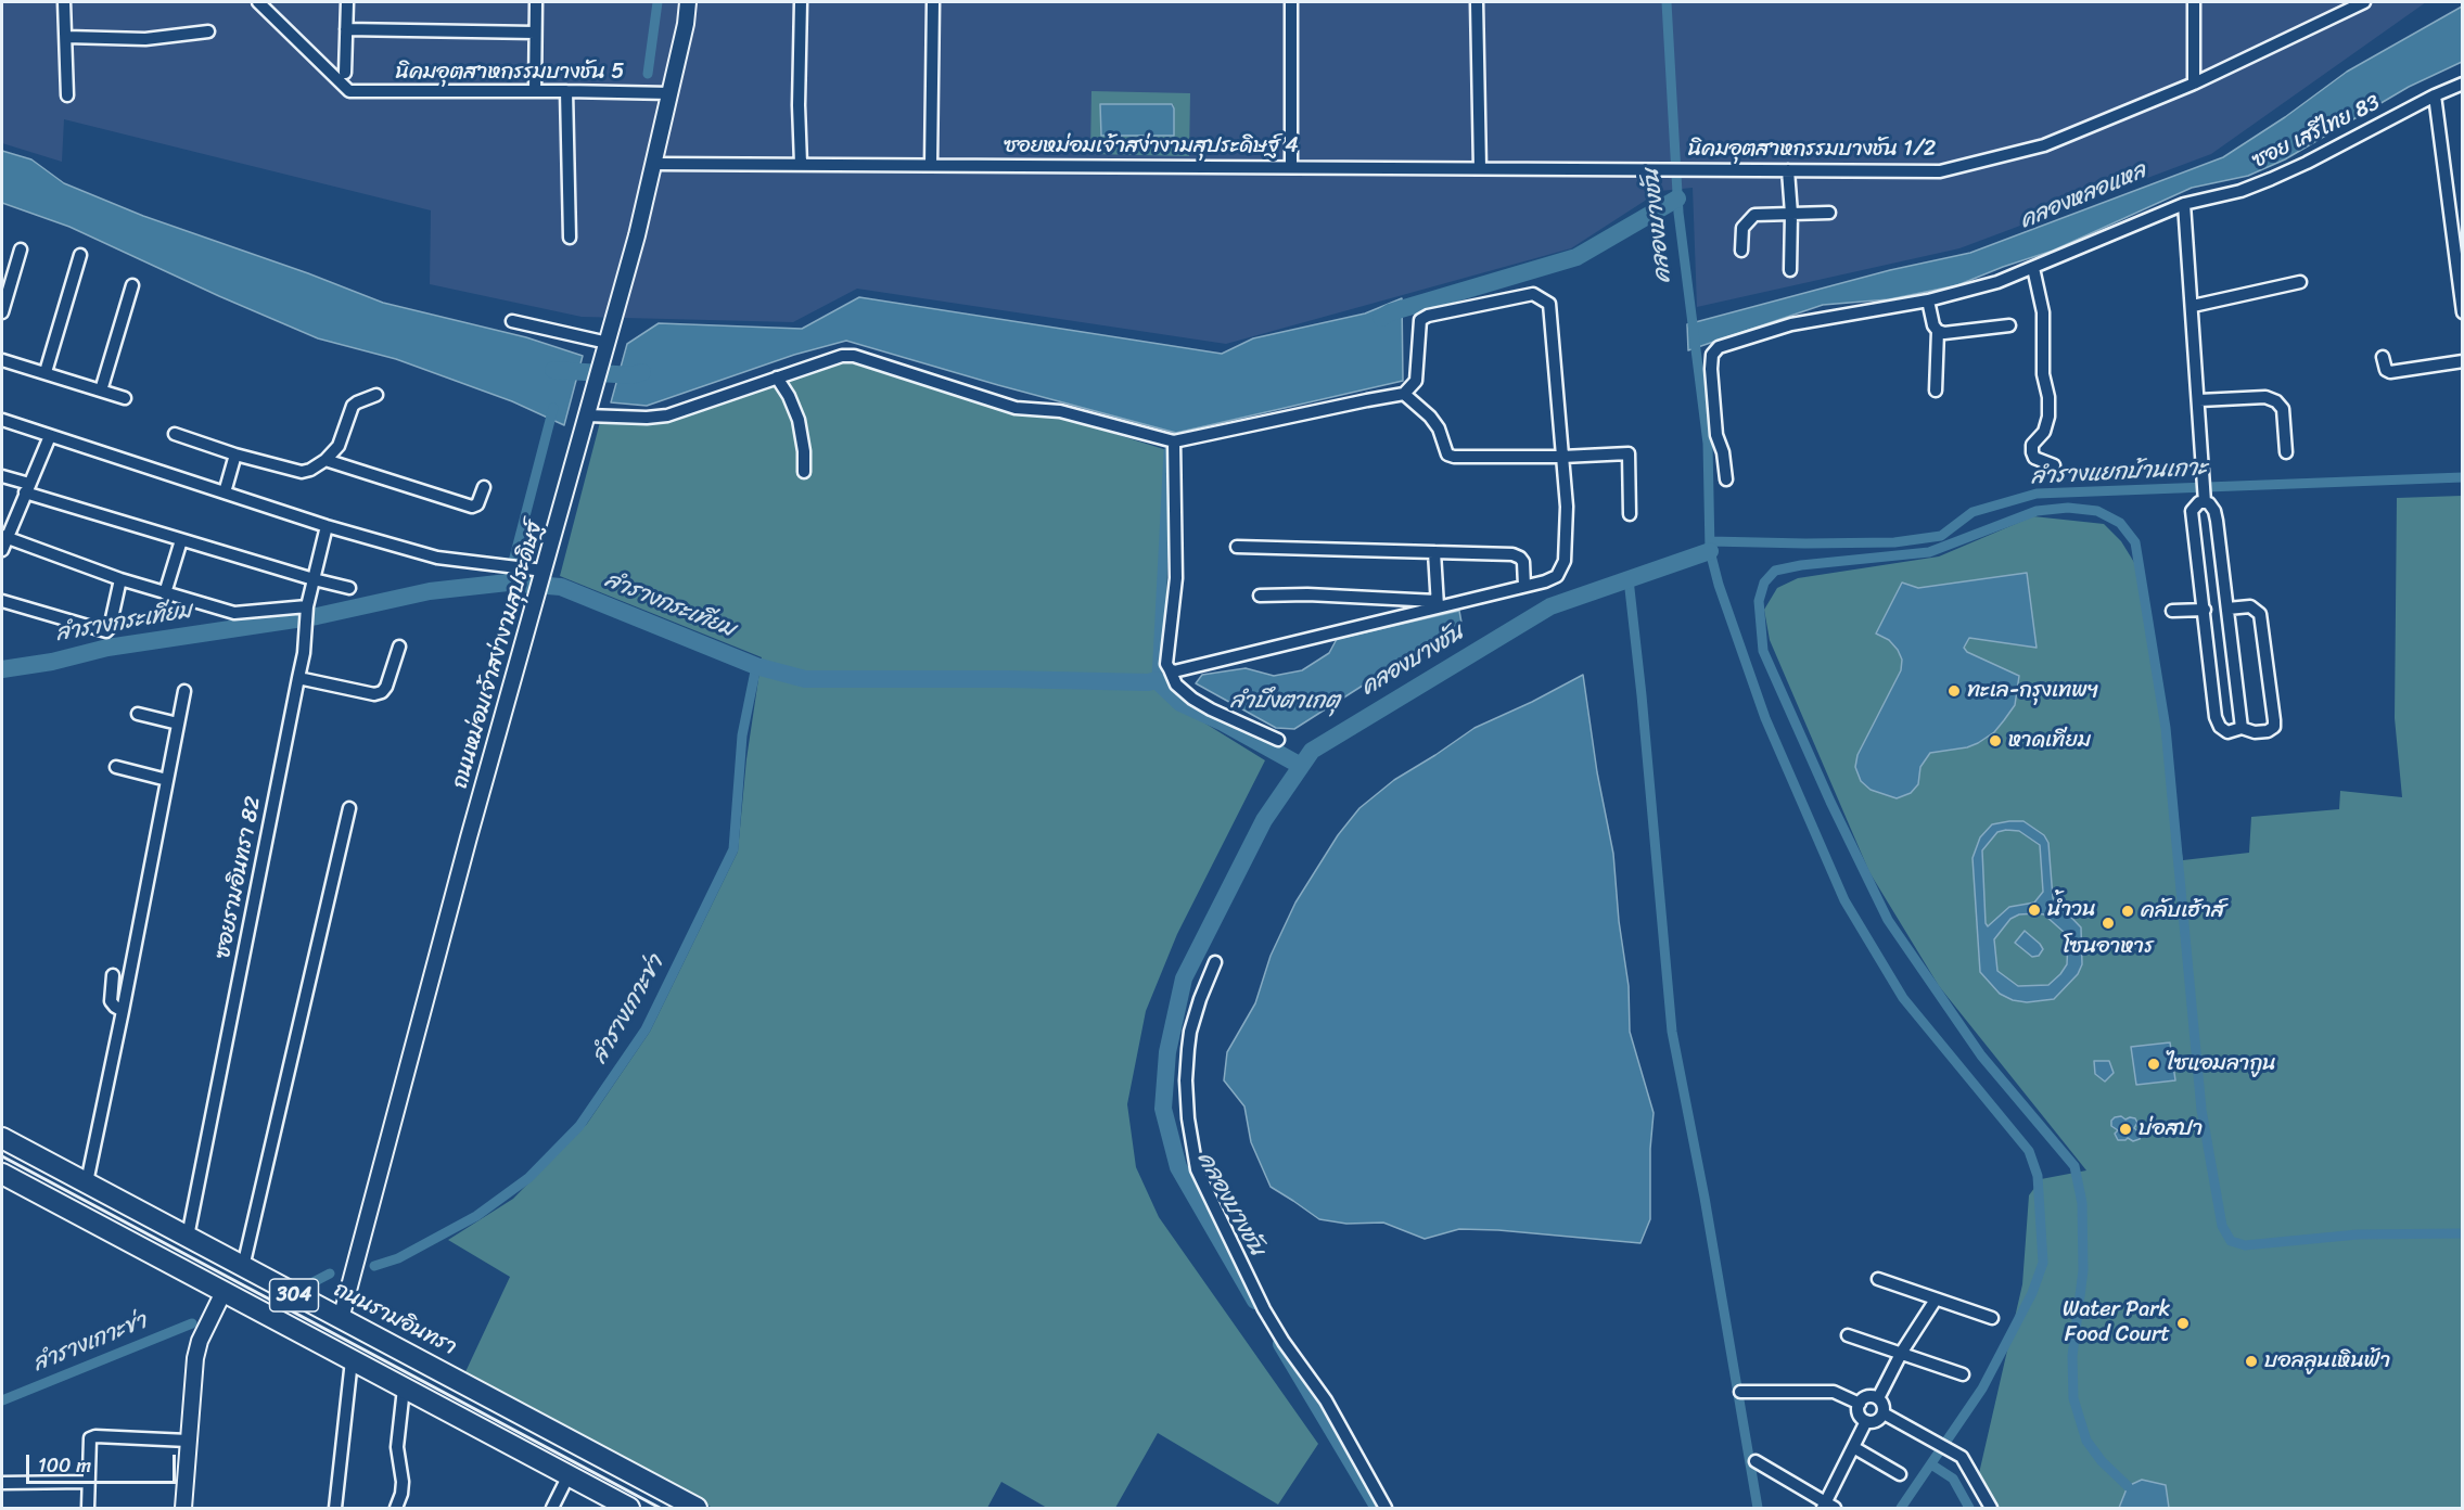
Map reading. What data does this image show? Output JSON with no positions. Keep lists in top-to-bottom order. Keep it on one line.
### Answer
{"streets":{"highway":["304","ถนนรามอินทรา"],"street":["นิคมอุตสาหกรรมบางชัน 5","ซอย เสรีไทย 83","ซอยหม่อมเจ้าสง่างามสุประดิษฐ์ 4","นิคมอุตสาหกรรมบางชัน 1/2","ถนนหม่อมเจ้าสง่างามสุประดิษฐ์","ซอยรามอินทรา 82"]},"crossings":[["นิคมอุตสาหกรรมบางชัน 5","ถนนหม่อมเจ้าสง่างามสุประดิษฐ์"],["ซอยหม่อมเจ้าสง่างามสุประดิษฐ์ 4","นิคมอุตสาหกรรมบางชัน 1/2"],["ซอยหม่อมเจ้าสง่างามสุประดิษฐ์ 4","ถนนหม่อมเจ้าสง่างามสุประดิษฐ์"],["ถนนหม่อมเจ้าสง่างามสุประดิษฐ์","ถนนรามอินทรา"],["ซอยรามอินทรา 82","ถนนรามอินทรา"]],"water":["คลองหลอแหล","คลองบางชัน","ลำรางแยกบ้านเกาะ","ลำรางกระเทียม","ลำบึงตาเกตุ","ลำรางเกาะข่า"],"places":["ทะเล-กรุงเทพฯ","หาดเทียม","น้ำวน","คลับเฮ้าส์","โซนอาหาร","ไซแอมลากูน","บ่อสปา","Water Park Food Court","บอลลูนเหินฟ้า"],"scale_bar":"100 m"}
